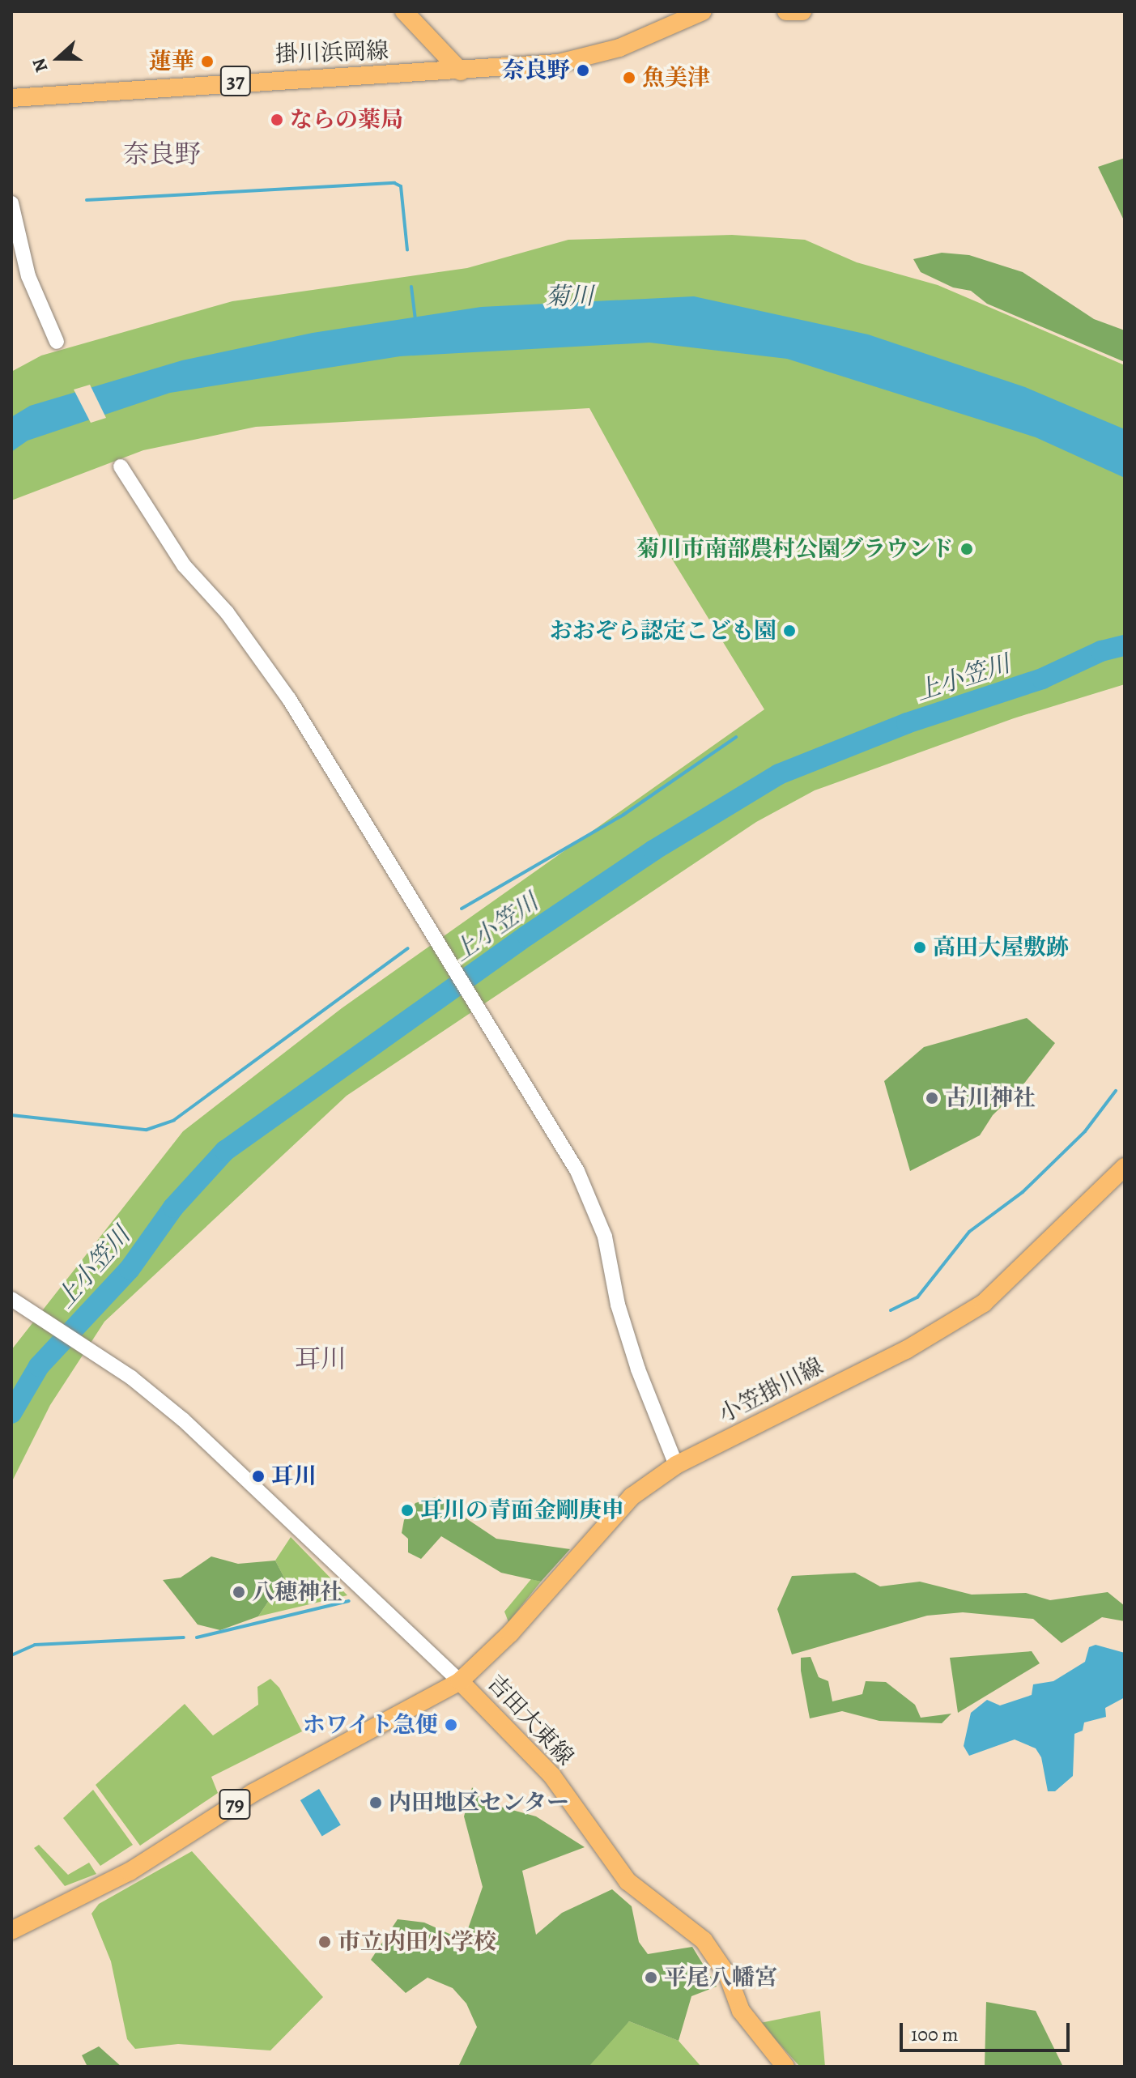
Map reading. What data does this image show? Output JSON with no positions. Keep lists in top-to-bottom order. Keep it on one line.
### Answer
{"streets":{"main road":["掛川浜岡線","37","小笠掛川線","吉田大東線","79"]},"crossings":[["小笠掛川線","吉田大東線"]],"districts":["奈良野","耳川"],"water":["菊川","上小笠川"],"places":["蓮華","奈良野","魚美津","ならの薬局","菊川市南部農村公園グラウンド","おおぞら認定こども園","高田大屋敷跡","古川神社","耳川","耳川の青面金剛庚申","八穂神社","ホワイト急便","内田地区センター","市立内田小学校","平尾八幡宮"],"scale_bar":"100 m","north":"left"}
